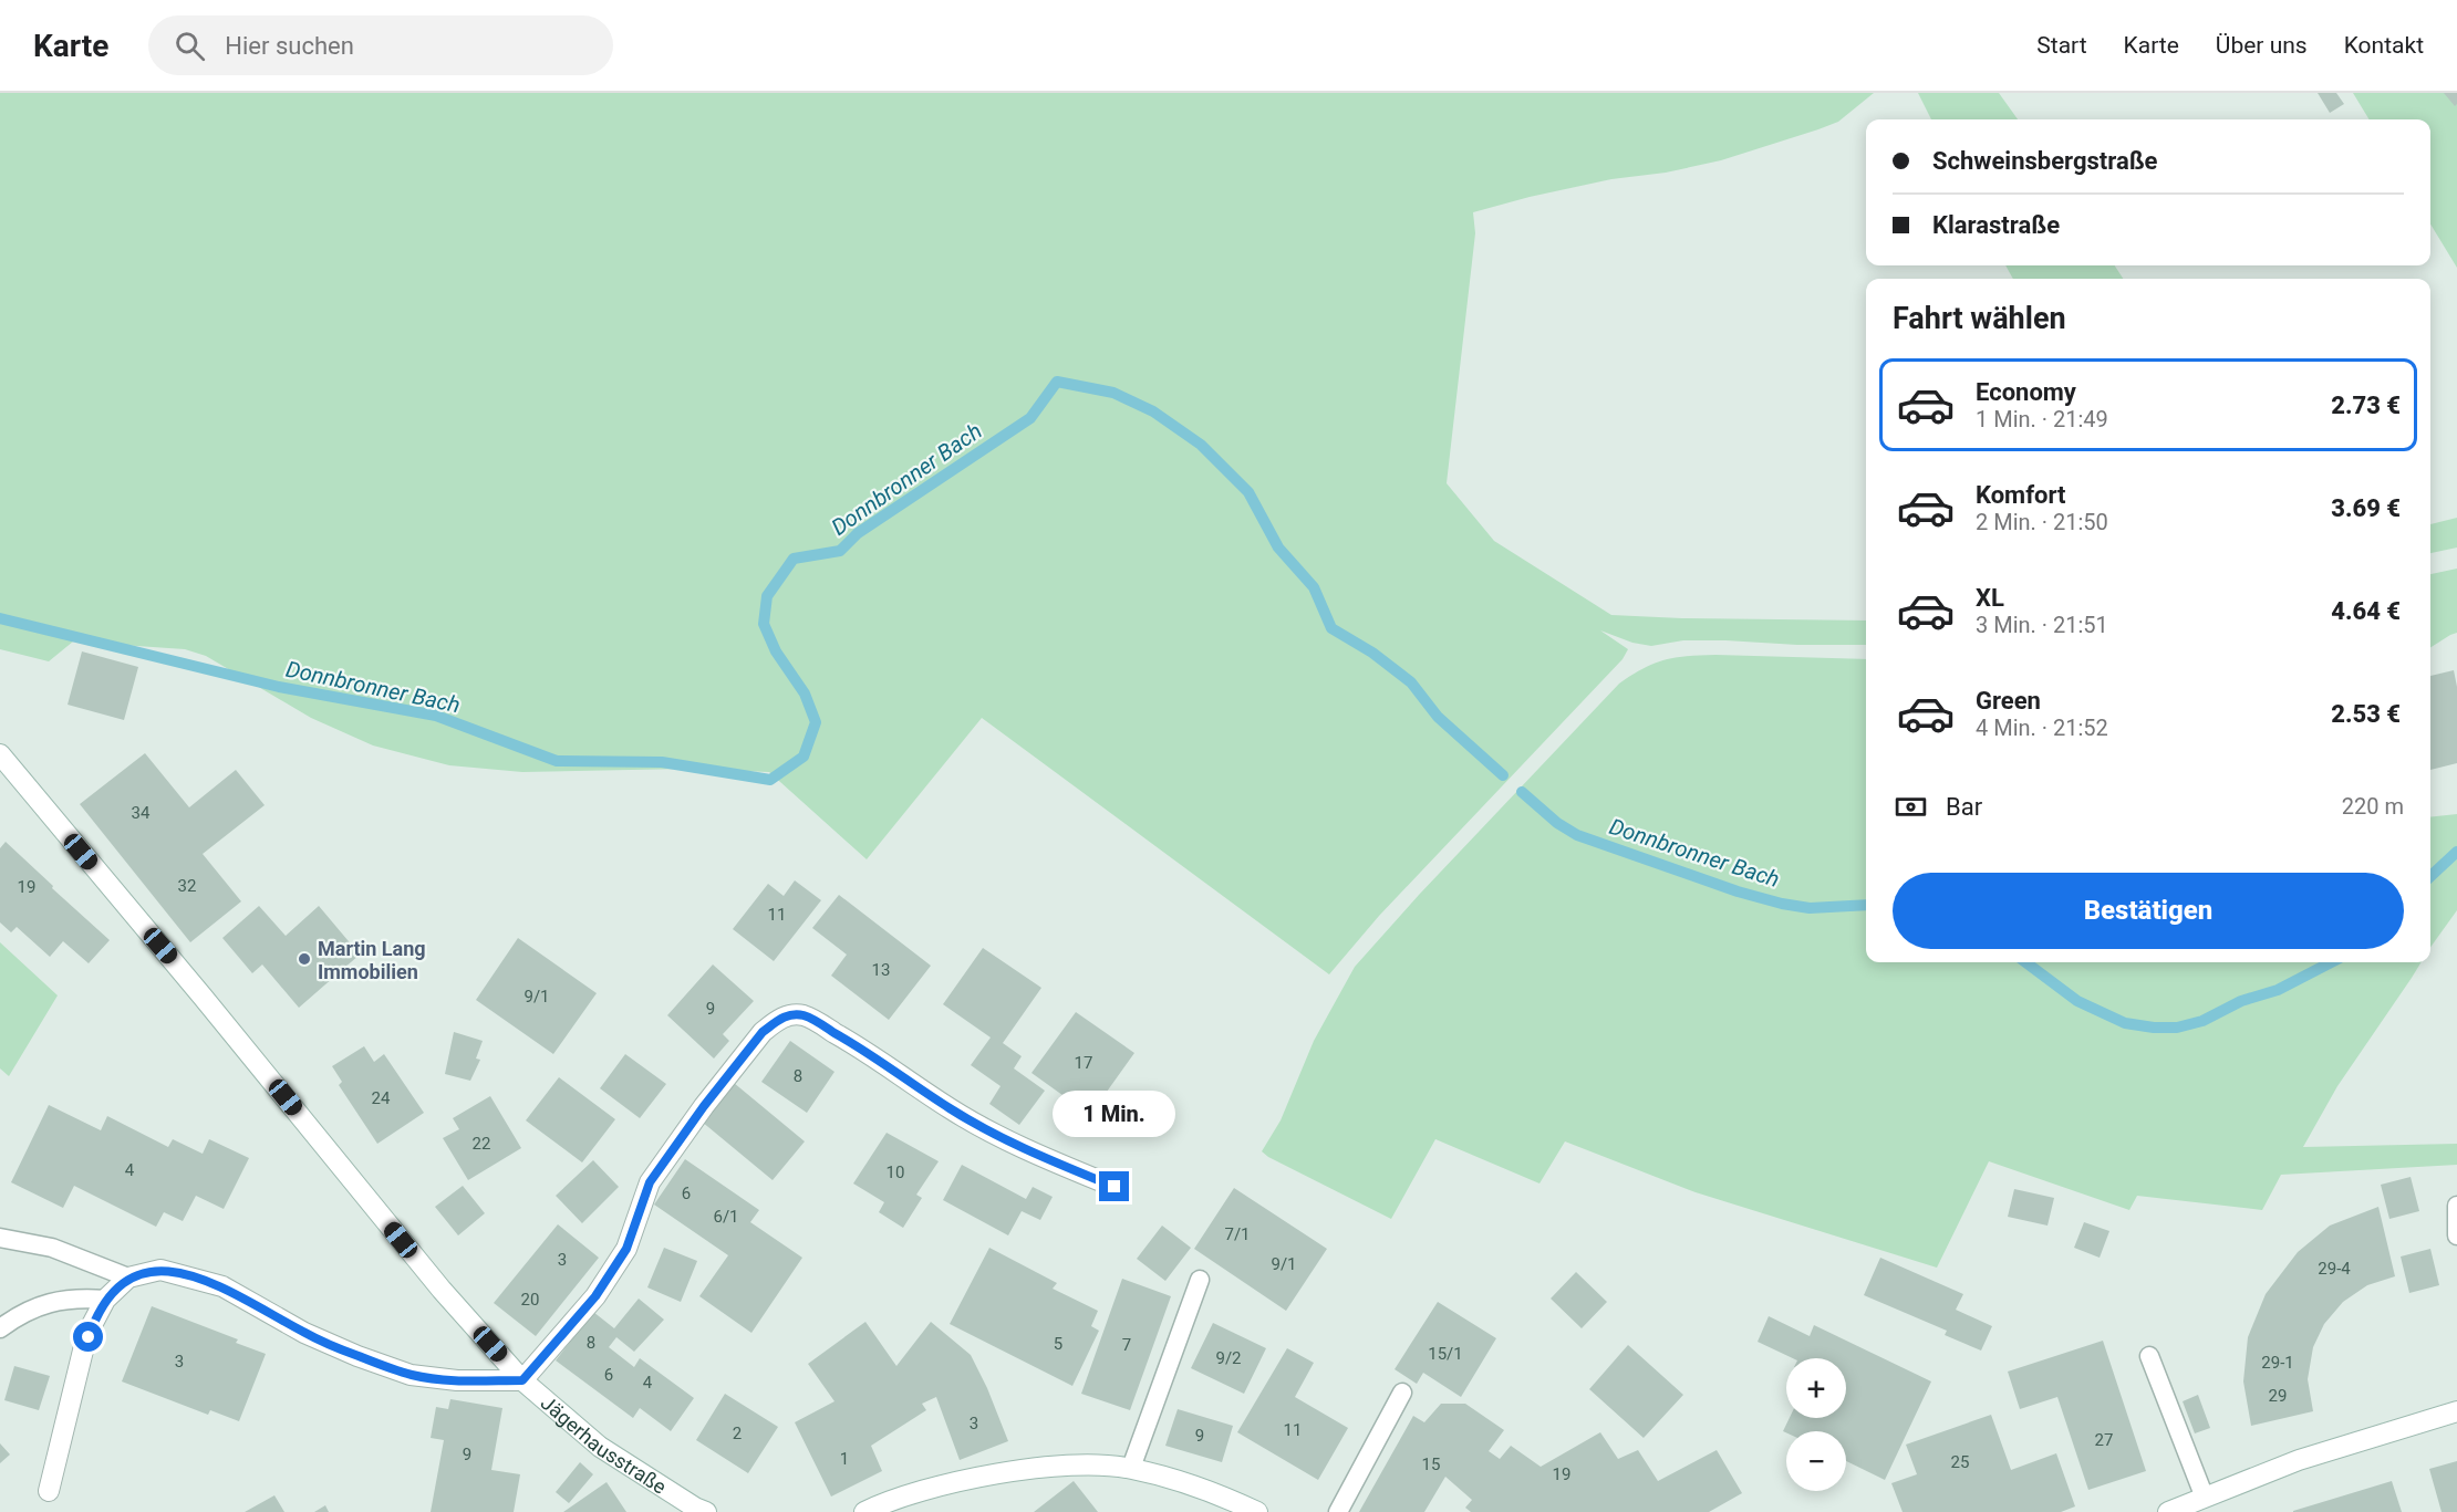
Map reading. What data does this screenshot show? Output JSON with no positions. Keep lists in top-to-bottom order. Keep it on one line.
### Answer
{"streets":{"street":["Jägerhausstraße"]},"water":["Donnbronner Bach"],"places":["Martin Lang Immobilien"],"house_numbers":["34","32","19","11","13","9/1","9","17","8","24","22","4","10","6","6/1","7/1","3","9/1","29-4","20","8","5","7","15/1","9/2","3","29-1","6","4","29","3","11","2","9","27","9","1","25","15","19"],"page":{"header":"Karte","search":"Hier suchen","nav":["Start","Karte","Über uns","Kontakt"],"banner":["Schweinsbergstraße","Klarastraße"],"heading":"Fahrt wählen","list":[{"name":"Economy","note":"1 Min. · 21:49","value":"2.73 €"},{"name":"Komfort","note":"2 Min. · 21:50","value":"3.69 €"},{"name":"XL","note":"3 Min. · 21:51","value":"4.64 €"},{"name":"Green","note":"4 Min. · 21:52","value":"2.53 €"}],"pay":["Bar","220 m"],"buttons":"Bestätigen","bubble":"1 Min.","map_buttons":["+","−"]}}
